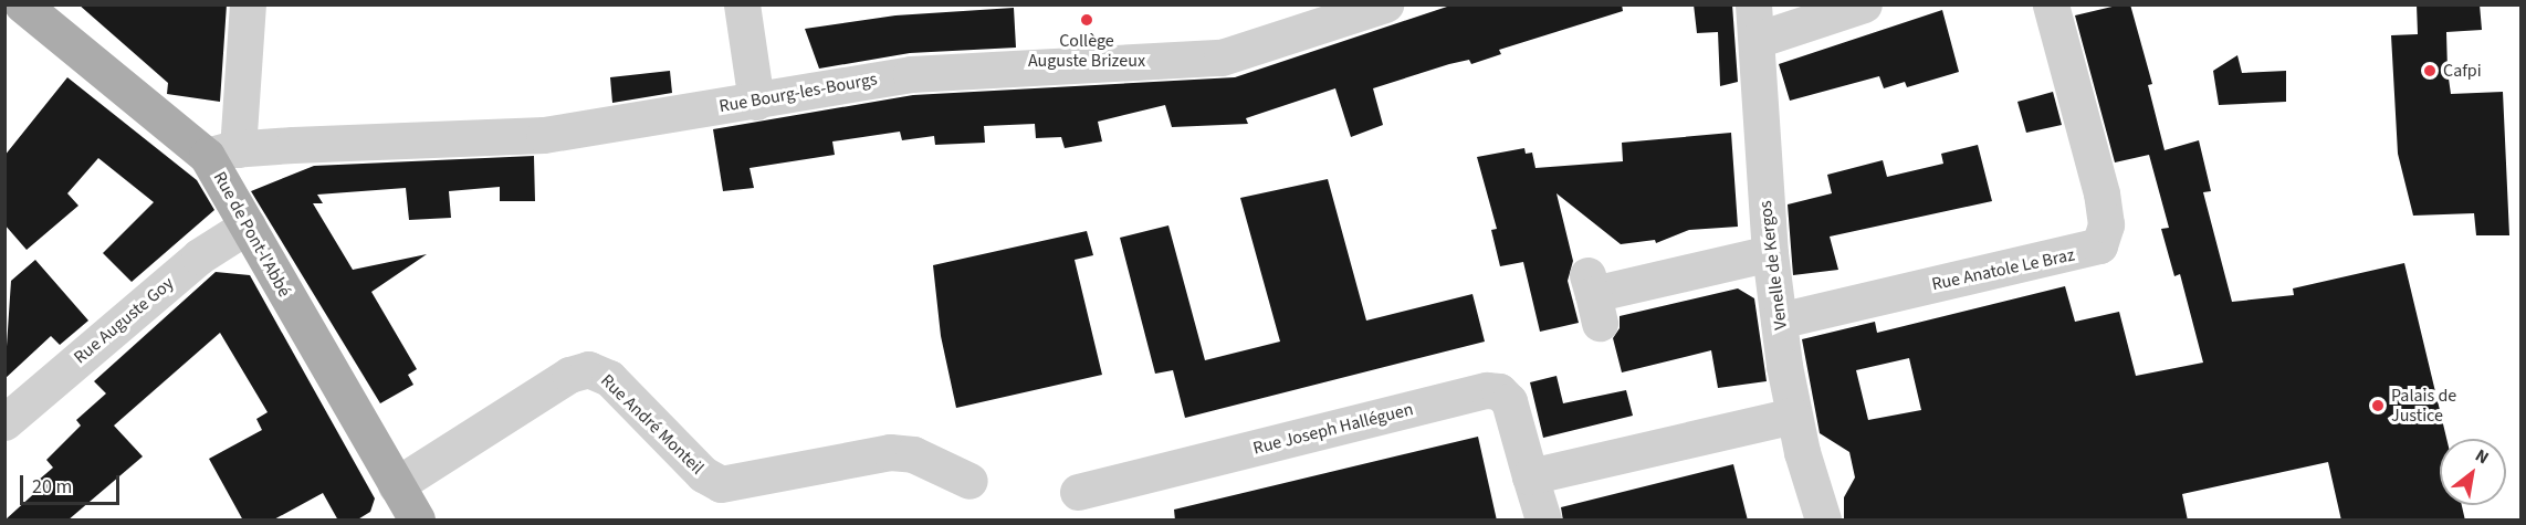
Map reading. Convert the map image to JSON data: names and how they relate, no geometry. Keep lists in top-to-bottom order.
{
  "streets": {
    "main road": ["Rue de Pont-l'Abbé"],
    "street": [
      "Rue Bourg-les-Bourgs",
      "Venelle de Kergos",
      "Rue Anatole Le Braz",
      "Rue Auguste Goy",
      "Rue André Monteil",
      "Rue Joseph Halléguen"
    ]
  },
  "crossings": [
    ["Rue Bourg-les-Bourgs", "Rue de Pont-l'Abbé"],
    ["Rue de Pont-l'Abbé", "Rue Auguste Goy"],
    ["Rue de Pont-l'Abbé", "Rue André Monteil"],
    ["Venelle de Kergos", "Rue Anatole Le Braz"]
  ],
  "places": ["Collège Auguste Brizeux", "Cafpi", "Palais de Justice"],
  "scale_bar": "20 m",
  "north": "top right"
}
